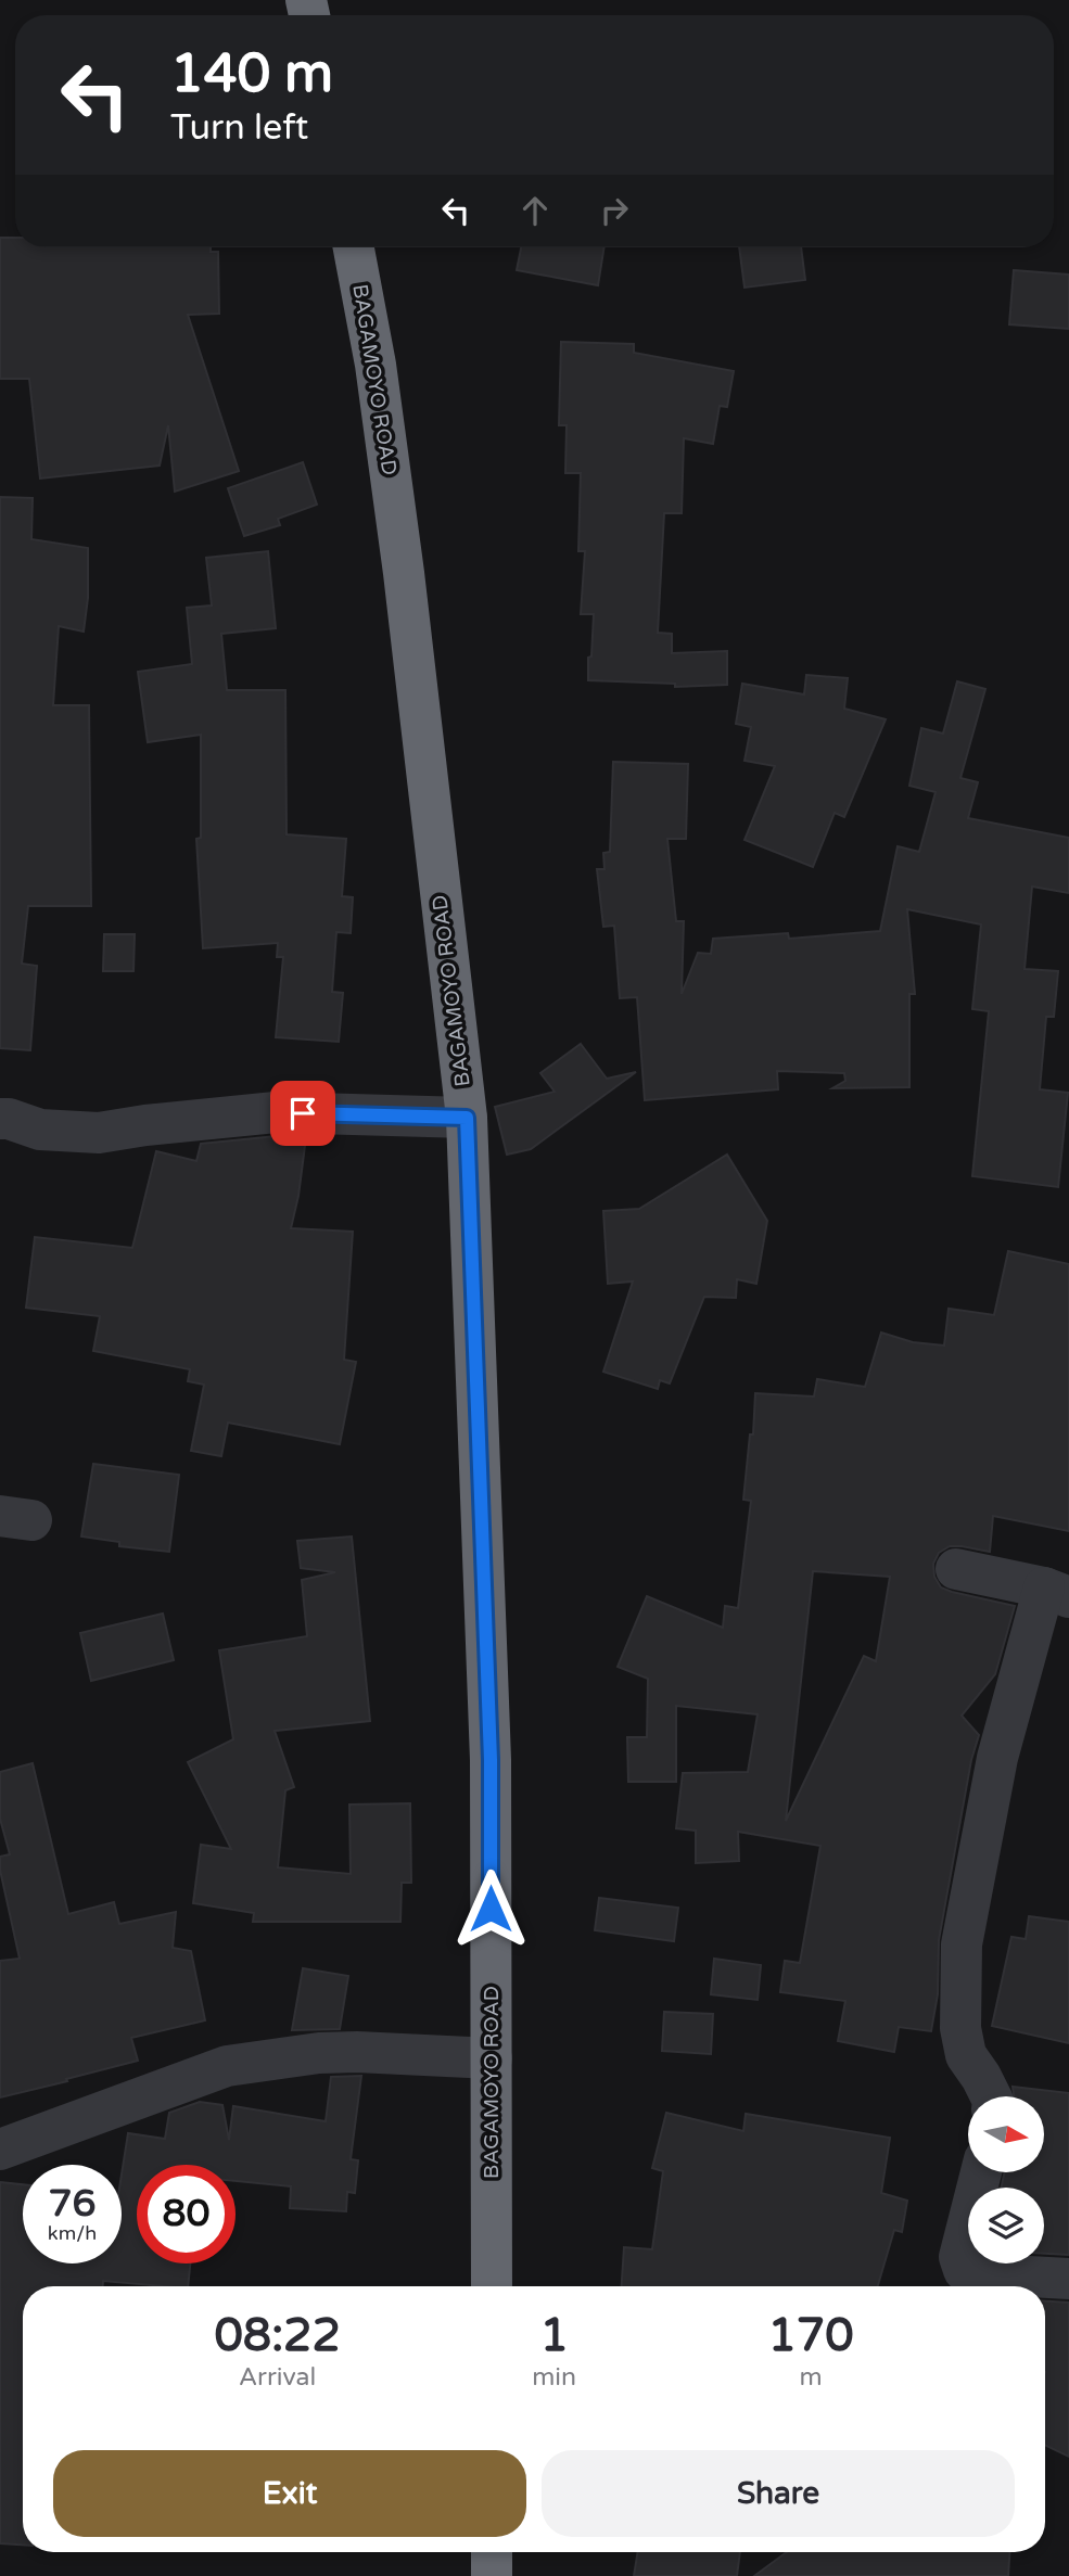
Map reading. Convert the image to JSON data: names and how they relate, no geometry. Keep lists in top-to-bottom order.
{
  "streets": {
    "highway": ["BAGAMOYO ROAD"]
  },
  "north": "right",
  "page": {
    "turn": ["140 m", "Turn left"],
    "speed": "76 km/h",
    "limit": "80",
    "eta": [
      "08:22",
      "Arrival",
      "1",
      "min",
      "170",
      "m"
    ],
    "buttons": ["Exit", "Share"]
  }
}
